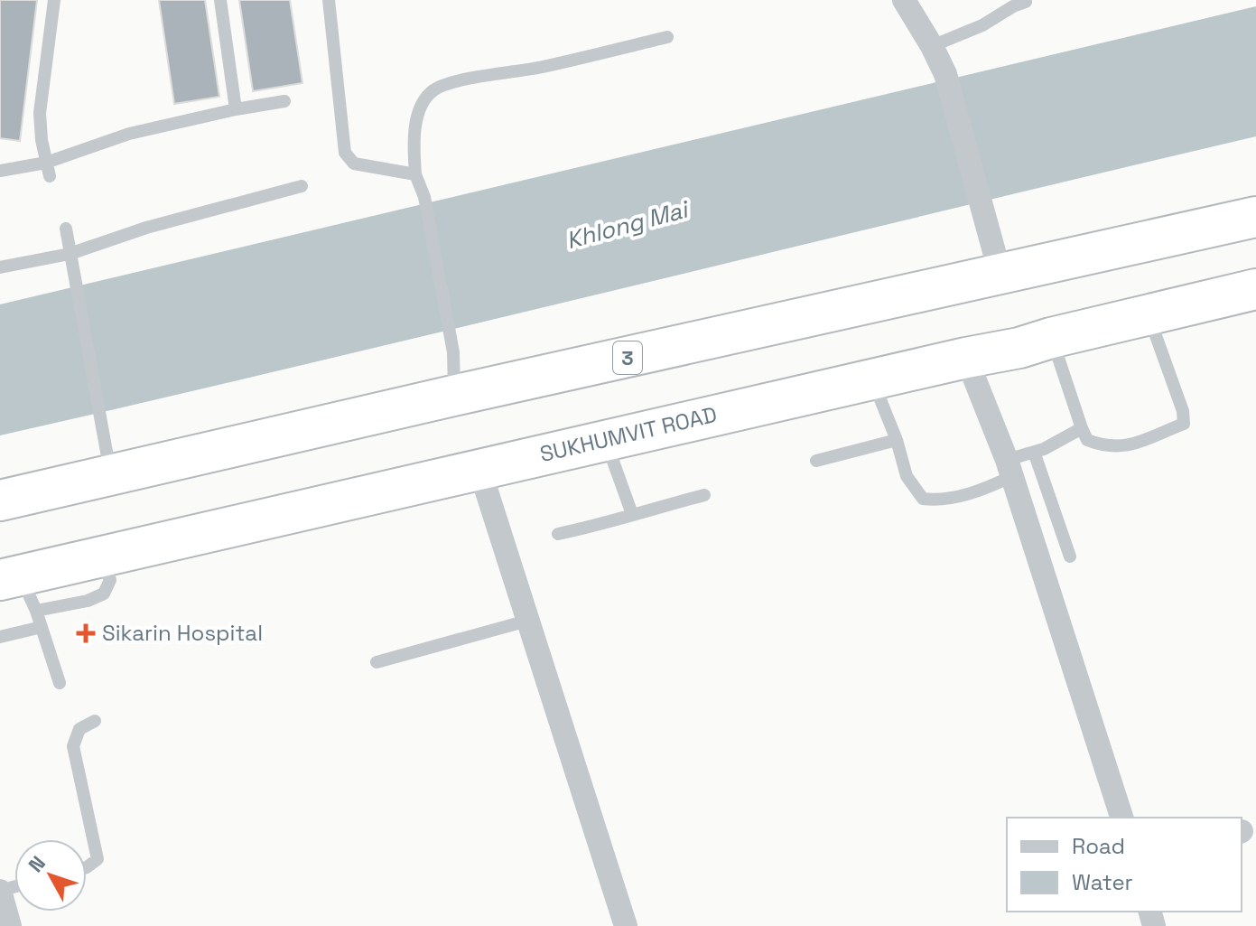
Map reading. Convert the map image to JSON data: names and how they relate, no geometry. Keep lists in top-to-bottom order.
{
  "streets": {
    "highway": ["3", "SUKHUMVIT ROAD"]
  },
  "water": ["Khlong Mai"],
  "places": {
    "health": ["Sikarin Hospital"]
  },
  "legend": ["Road", "Water"],
  "north": "top left"
}
